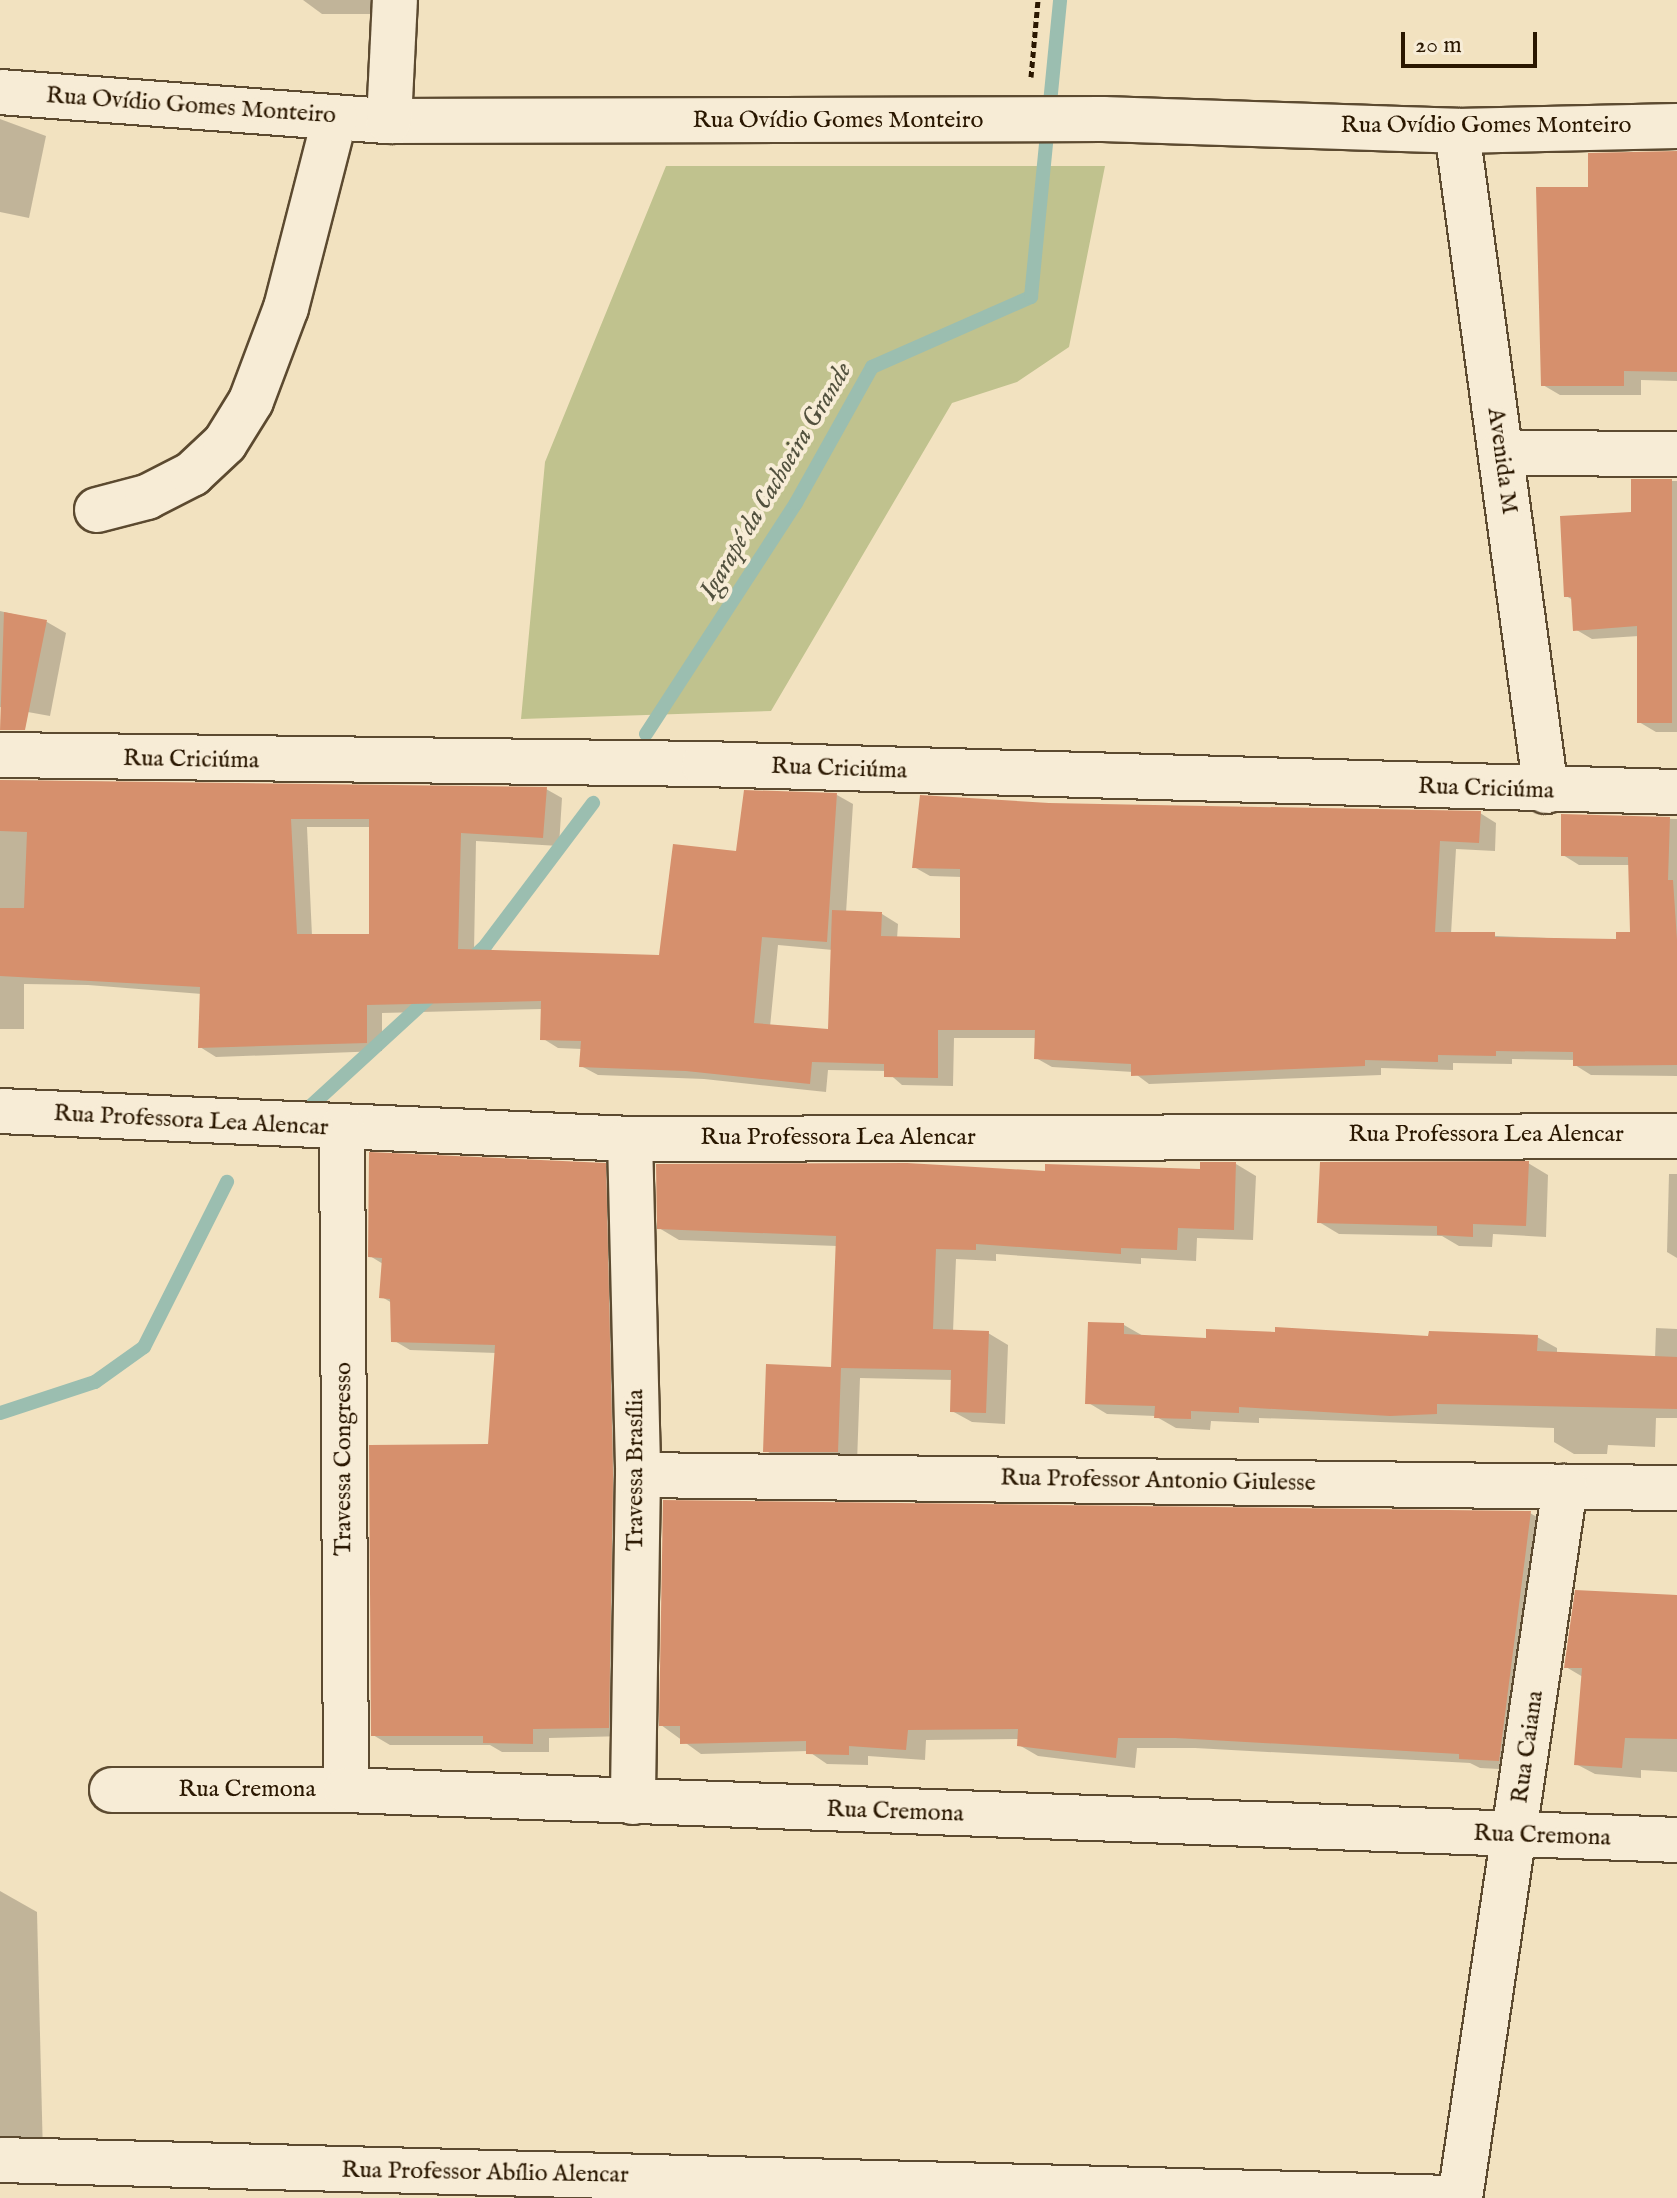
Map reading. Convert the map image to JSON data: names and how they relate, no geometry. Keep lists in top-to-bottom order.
{
  "streets": {
    "street": [
      "Rua Ovídio Gomes Monteiro",
      "Avenida M",
      "Rua Criciúma",
      "Rua Professora Lea Alencar",
      "Travessa Congresso",
      "Travessa Brasília",
      "Rua Professor Antonio Giulesse",
      "Rua Caiana",
      "Rua Cremona",
      "Rua Professor Abílio Alencar"
    ]
  },
  "crossings": [
    ["Rua Ovídio Gomes Monteiro", "Avenida M"],
    ["Avenida M", "Rua Criciúma"],
    ["Rua Professora Lea Alencar", "Travessa Congresso"],
    ["Rua Professora Lea Alencar", "Travessa Brasília"],
    ["Travessa Congresso", "Rua Cremona"],
    ["Travessa Brasília", "Rua Professor Antonio Giulesse"],
    ["Travessa Brasília", "Rua Cremona"],
    ["Rua Professor Antonio Giulesse", "Rua Caiana"],
    ["Rua Caiana", "Rua Cremona"]
  ],
  "water": ["Igarapé da Cachoeira Grande"],
  "scale_bar": "20 m"
}
